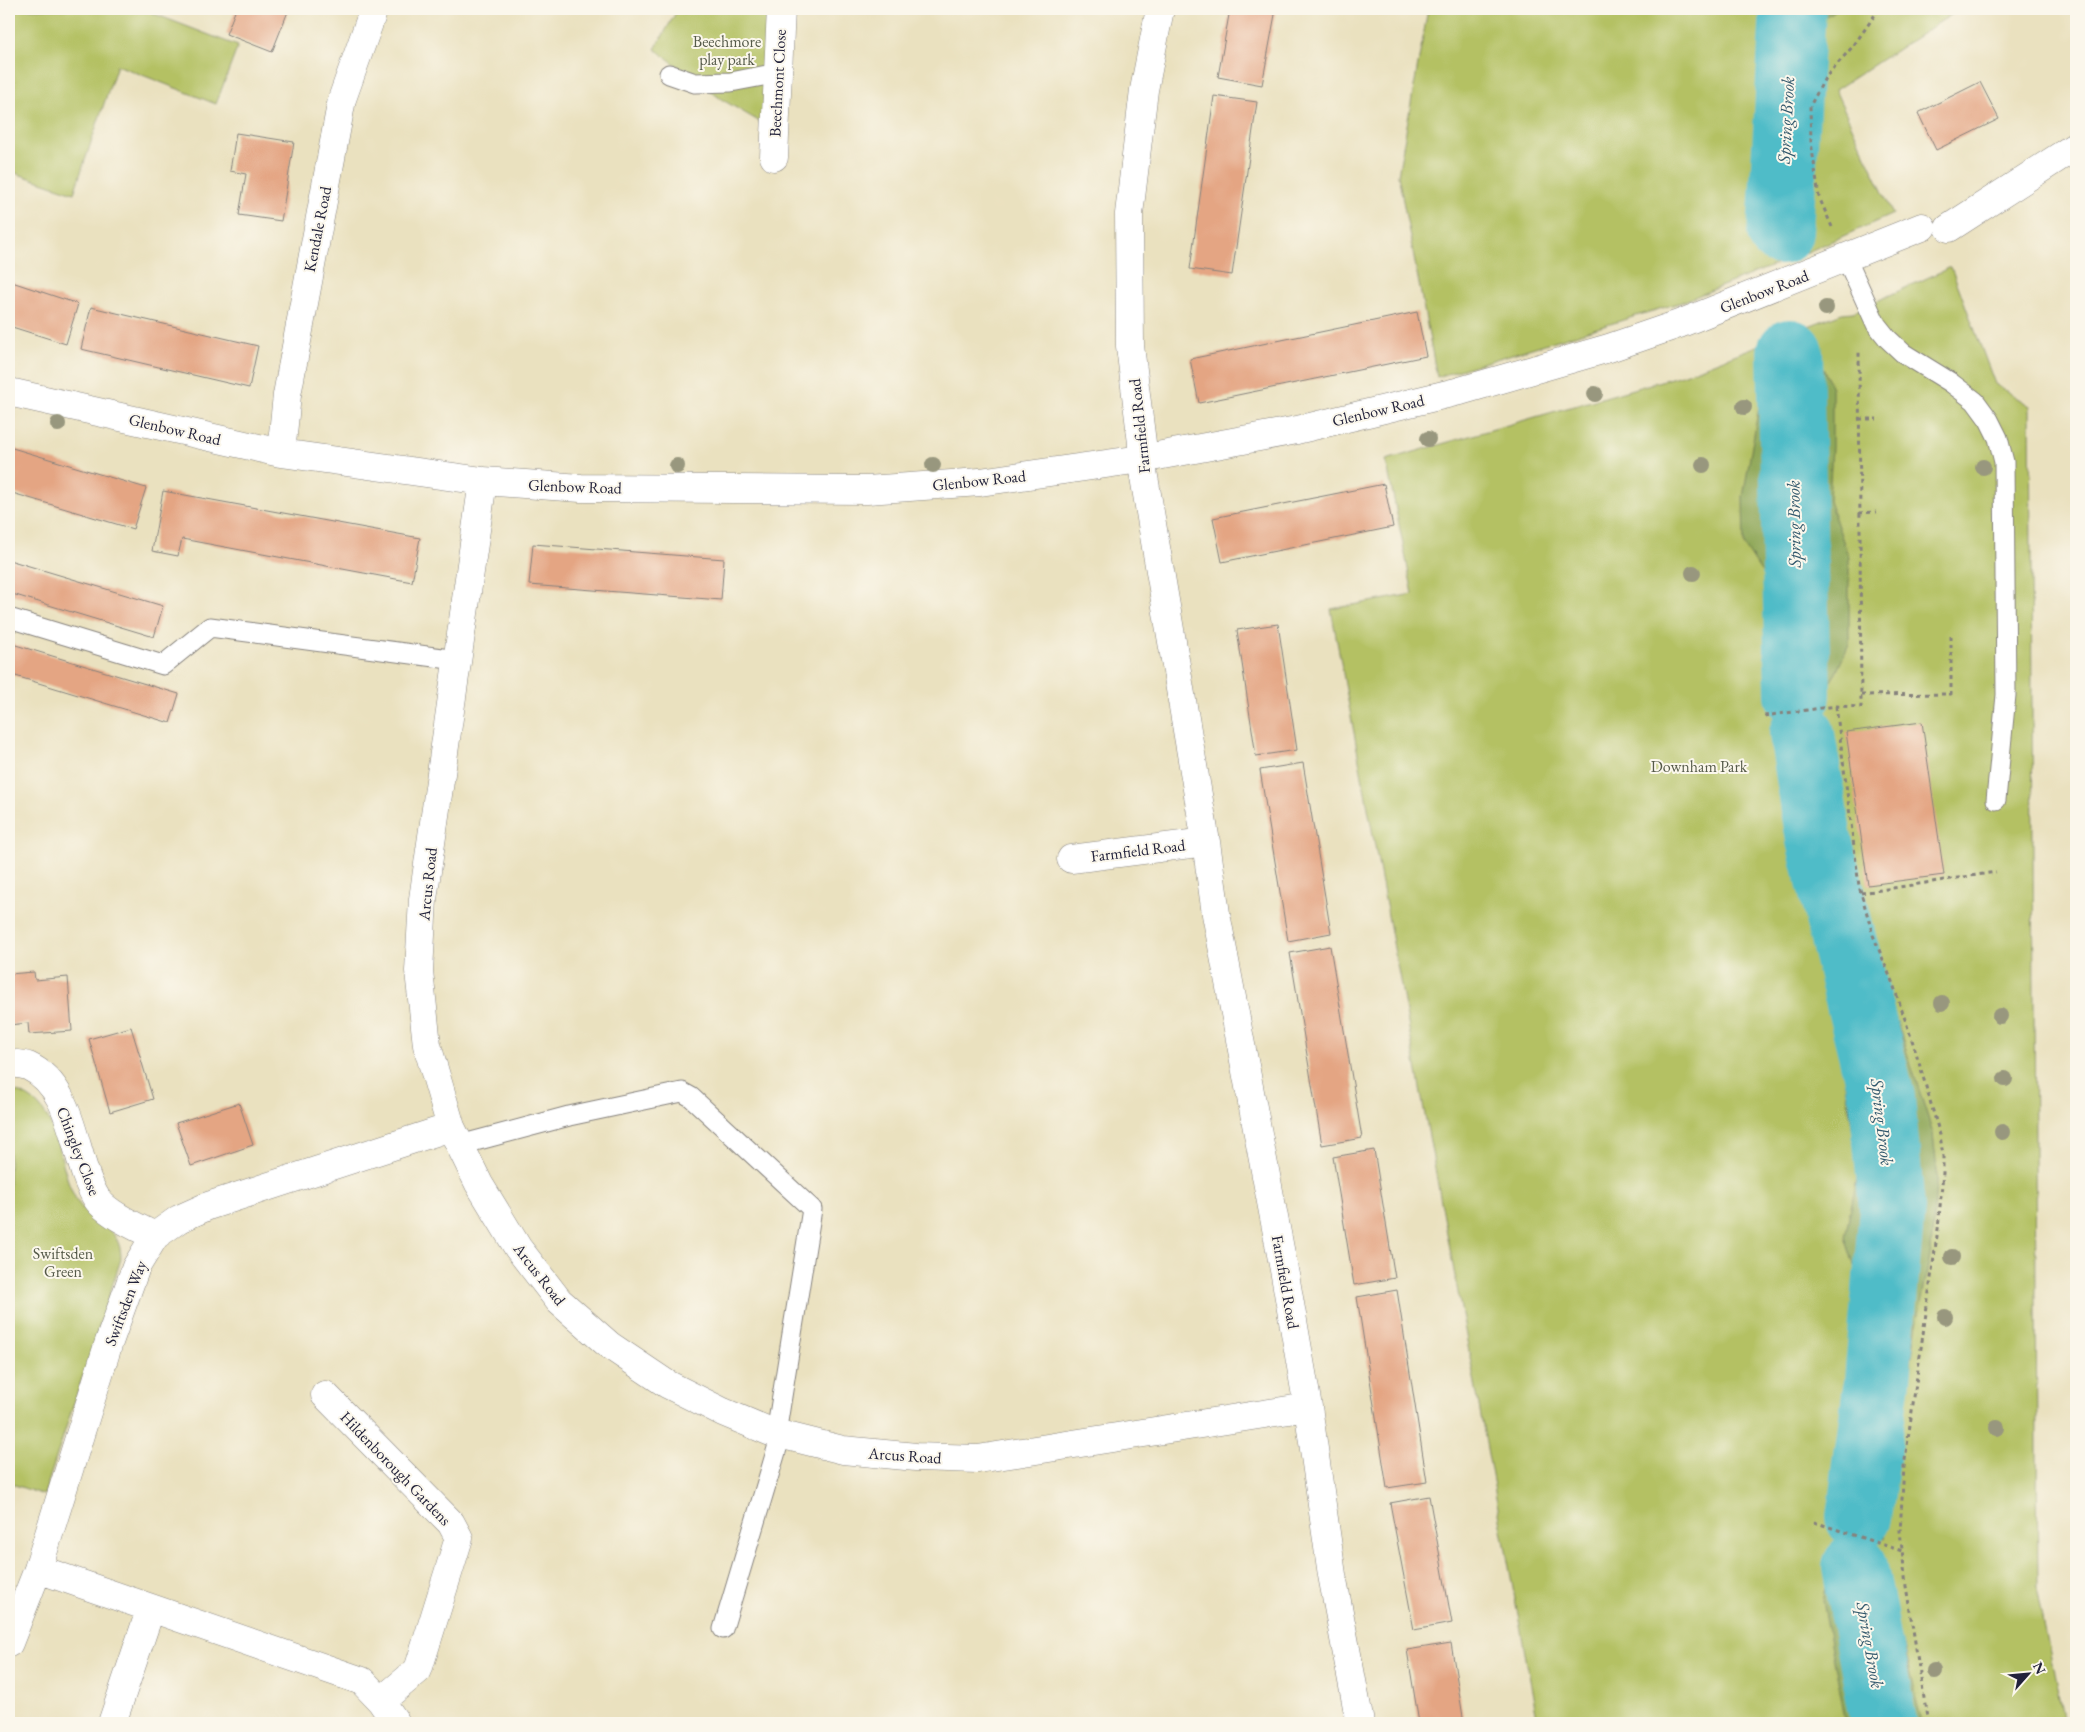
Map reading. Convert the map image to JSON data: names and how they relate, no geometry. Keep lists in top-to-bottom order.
{
  "streets": {
    "street": [
      "Beechmont Close",
      "Kendale Road",
      "Glenbow Road",
      "Farmfield Road",
      "Arcus Road",
      "Chingley Close",
      "Swiftsden Way",
      "Hildenborough Gardens"
    ]
  },
  "crossings": [
    ["Kendale Road", "Glenbow Road"],
    ["Glenbow Road", "Farmfield Road"],
    ["Glenbow Road", "Arcus Road"],
    ["Farmfield Road", "Arcus Road"],
    ["Arcus Road", "Swiftsden Way"],
    ["Chingley Close", "Swiftsden Way"]
  ],
  "water": ["Spring Brook"],
  "parks": ["Beechmore play park", "Downham Park", "Swiftsden Green"],
  "north": "top right"
}
